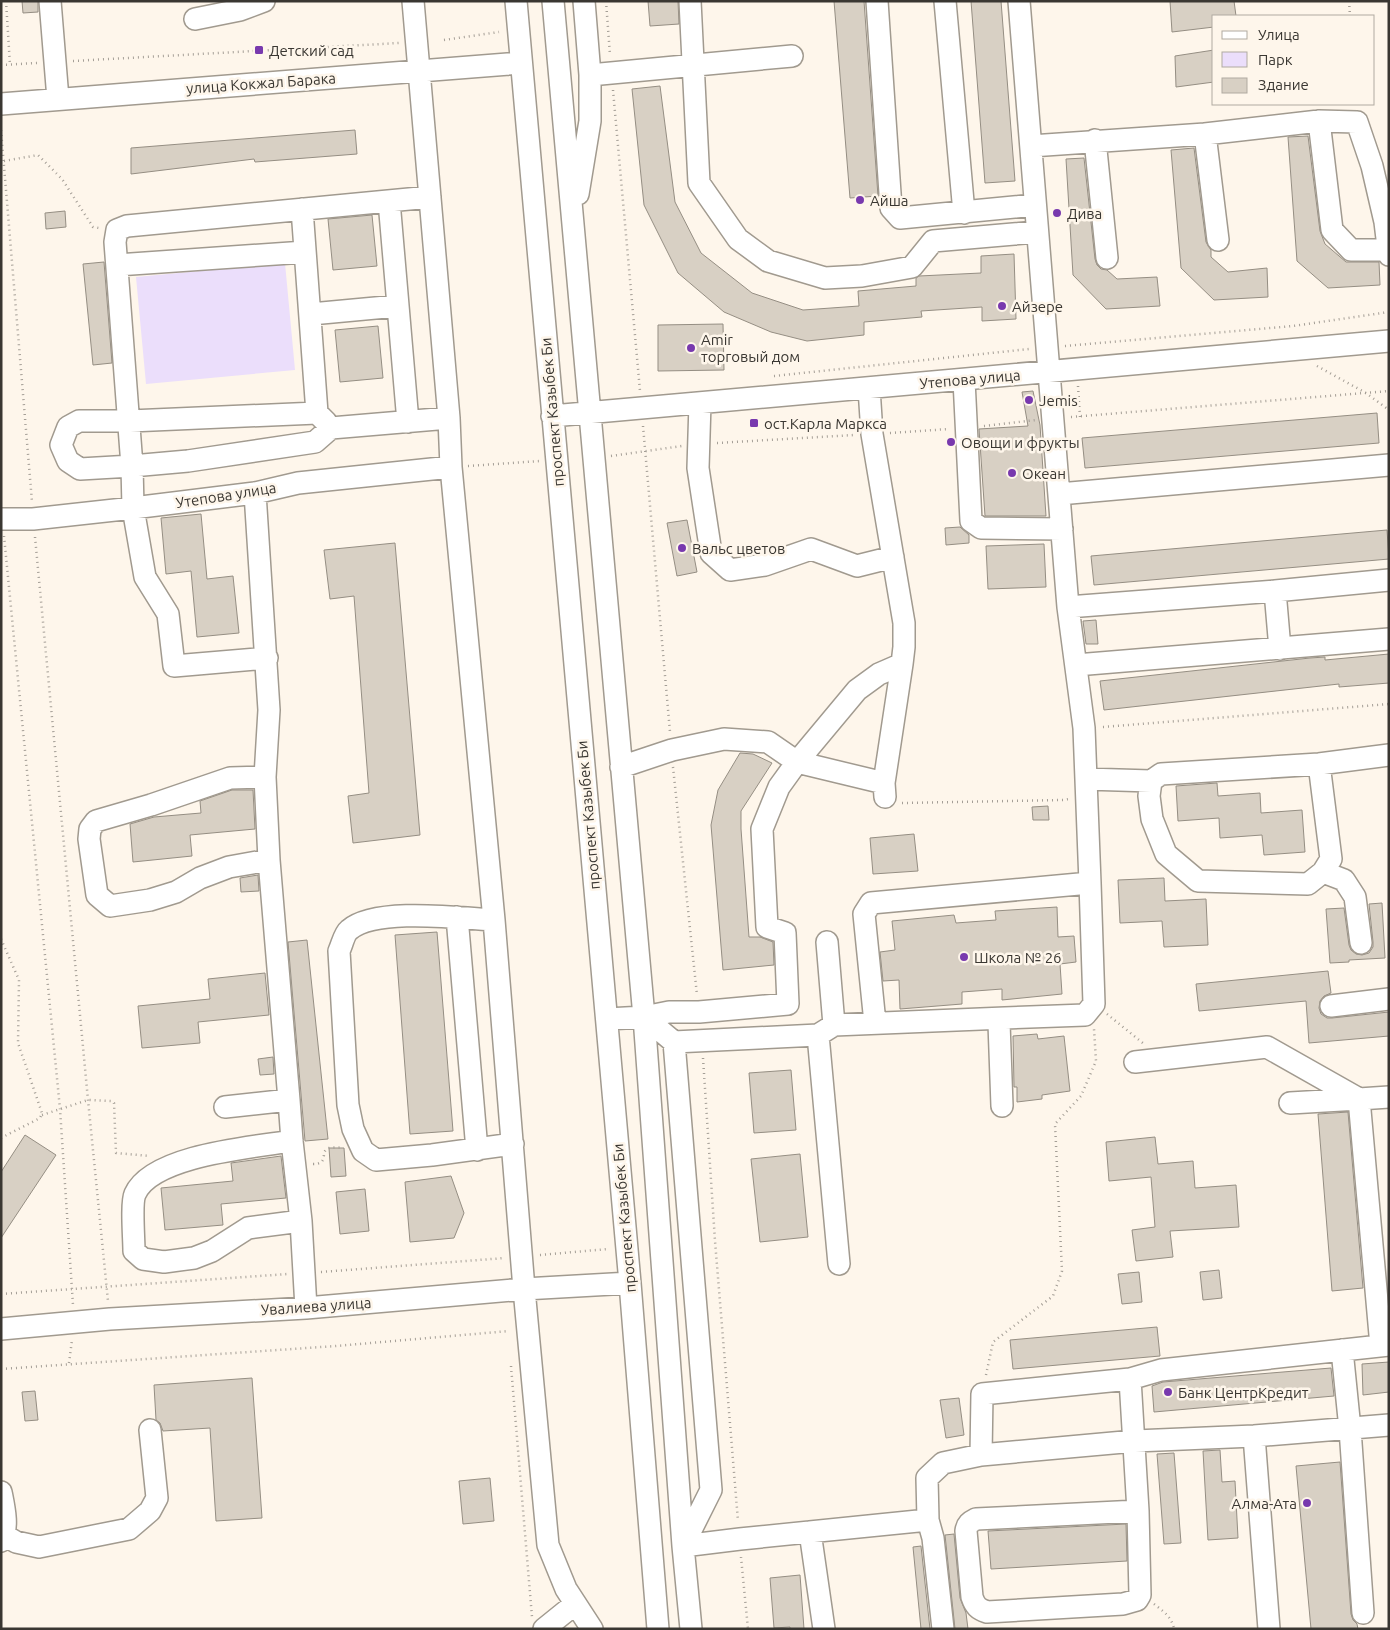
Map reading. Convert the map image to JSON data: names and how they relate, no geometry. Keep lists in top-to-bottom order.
{
  "streets": {
    "street": [
      "улица Кокжал Барака",
      "Утепова улица",
      "проспект Казыбек Би",
      "Увалиева улица"
    ]
  },
  "crossings": [
    ["улица Кокжал Барака", "проспект Казыбек Би"],
    ["Утепова улица", "проспект Казыбек Би"],
    ["проспект Казыбек Би", "Увалиева улица"]
  ],
  "places": {
    "transit": ["Детский сад", "ост.Карла Маркса"],
    "other": [
      "Айша",
      "Дива",
      "Айзере",
      "Amir торговый дом",
      "Jemis",
      "Овощи и фрукты",
      "Океан",
      "Вальс цветов",
      "Школа № 26",
      "Банк ЦентрКредит",
      "Алма-Ата"
    ]
  },
  "legend": ["Улица", "Парк", "Здание"]
}
